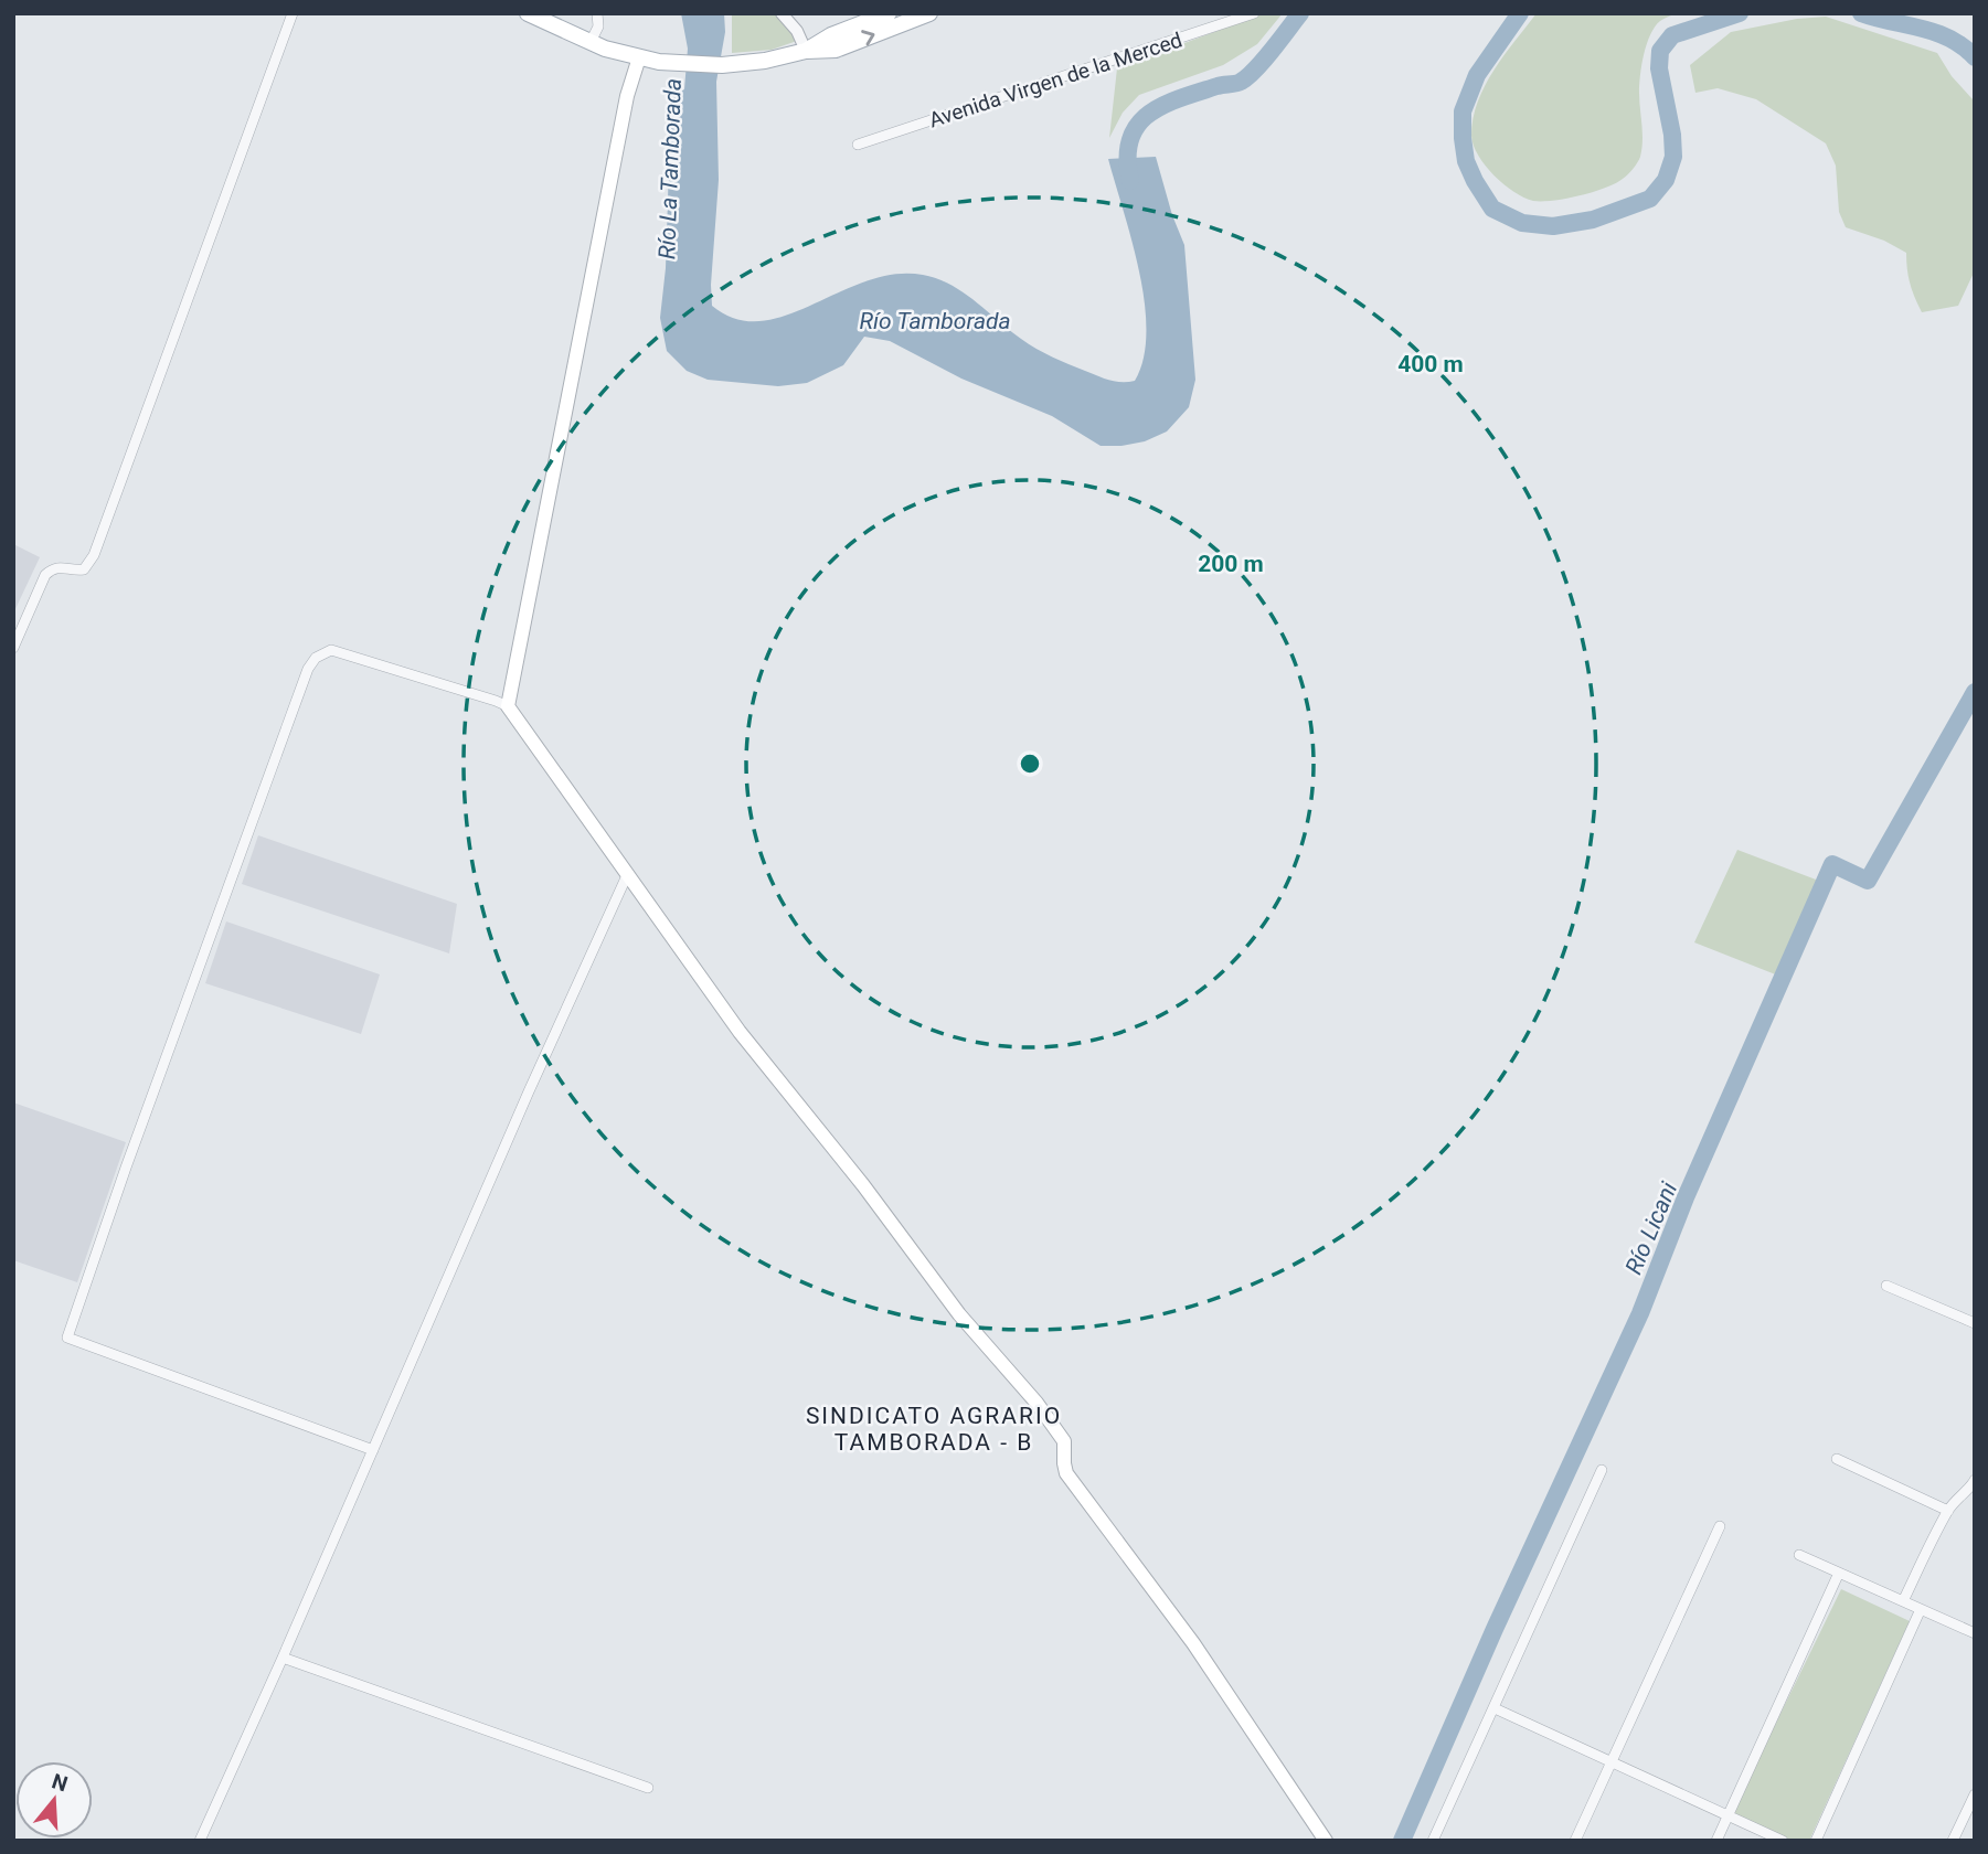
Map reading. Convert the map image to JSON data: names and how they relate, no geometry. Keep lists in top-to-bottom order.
{
  "streets": {
    "street": ["Avenida Virgen de la Merced"]
  },
  "districts": ["SINDICATO AGRARIO TAMBORADA - B"],
  "water": ["Río La Tamborada", "Río Tamborada", "Río Licani"],
  "north": "top",
  "rings": ["400 m", "200 m"]
}
